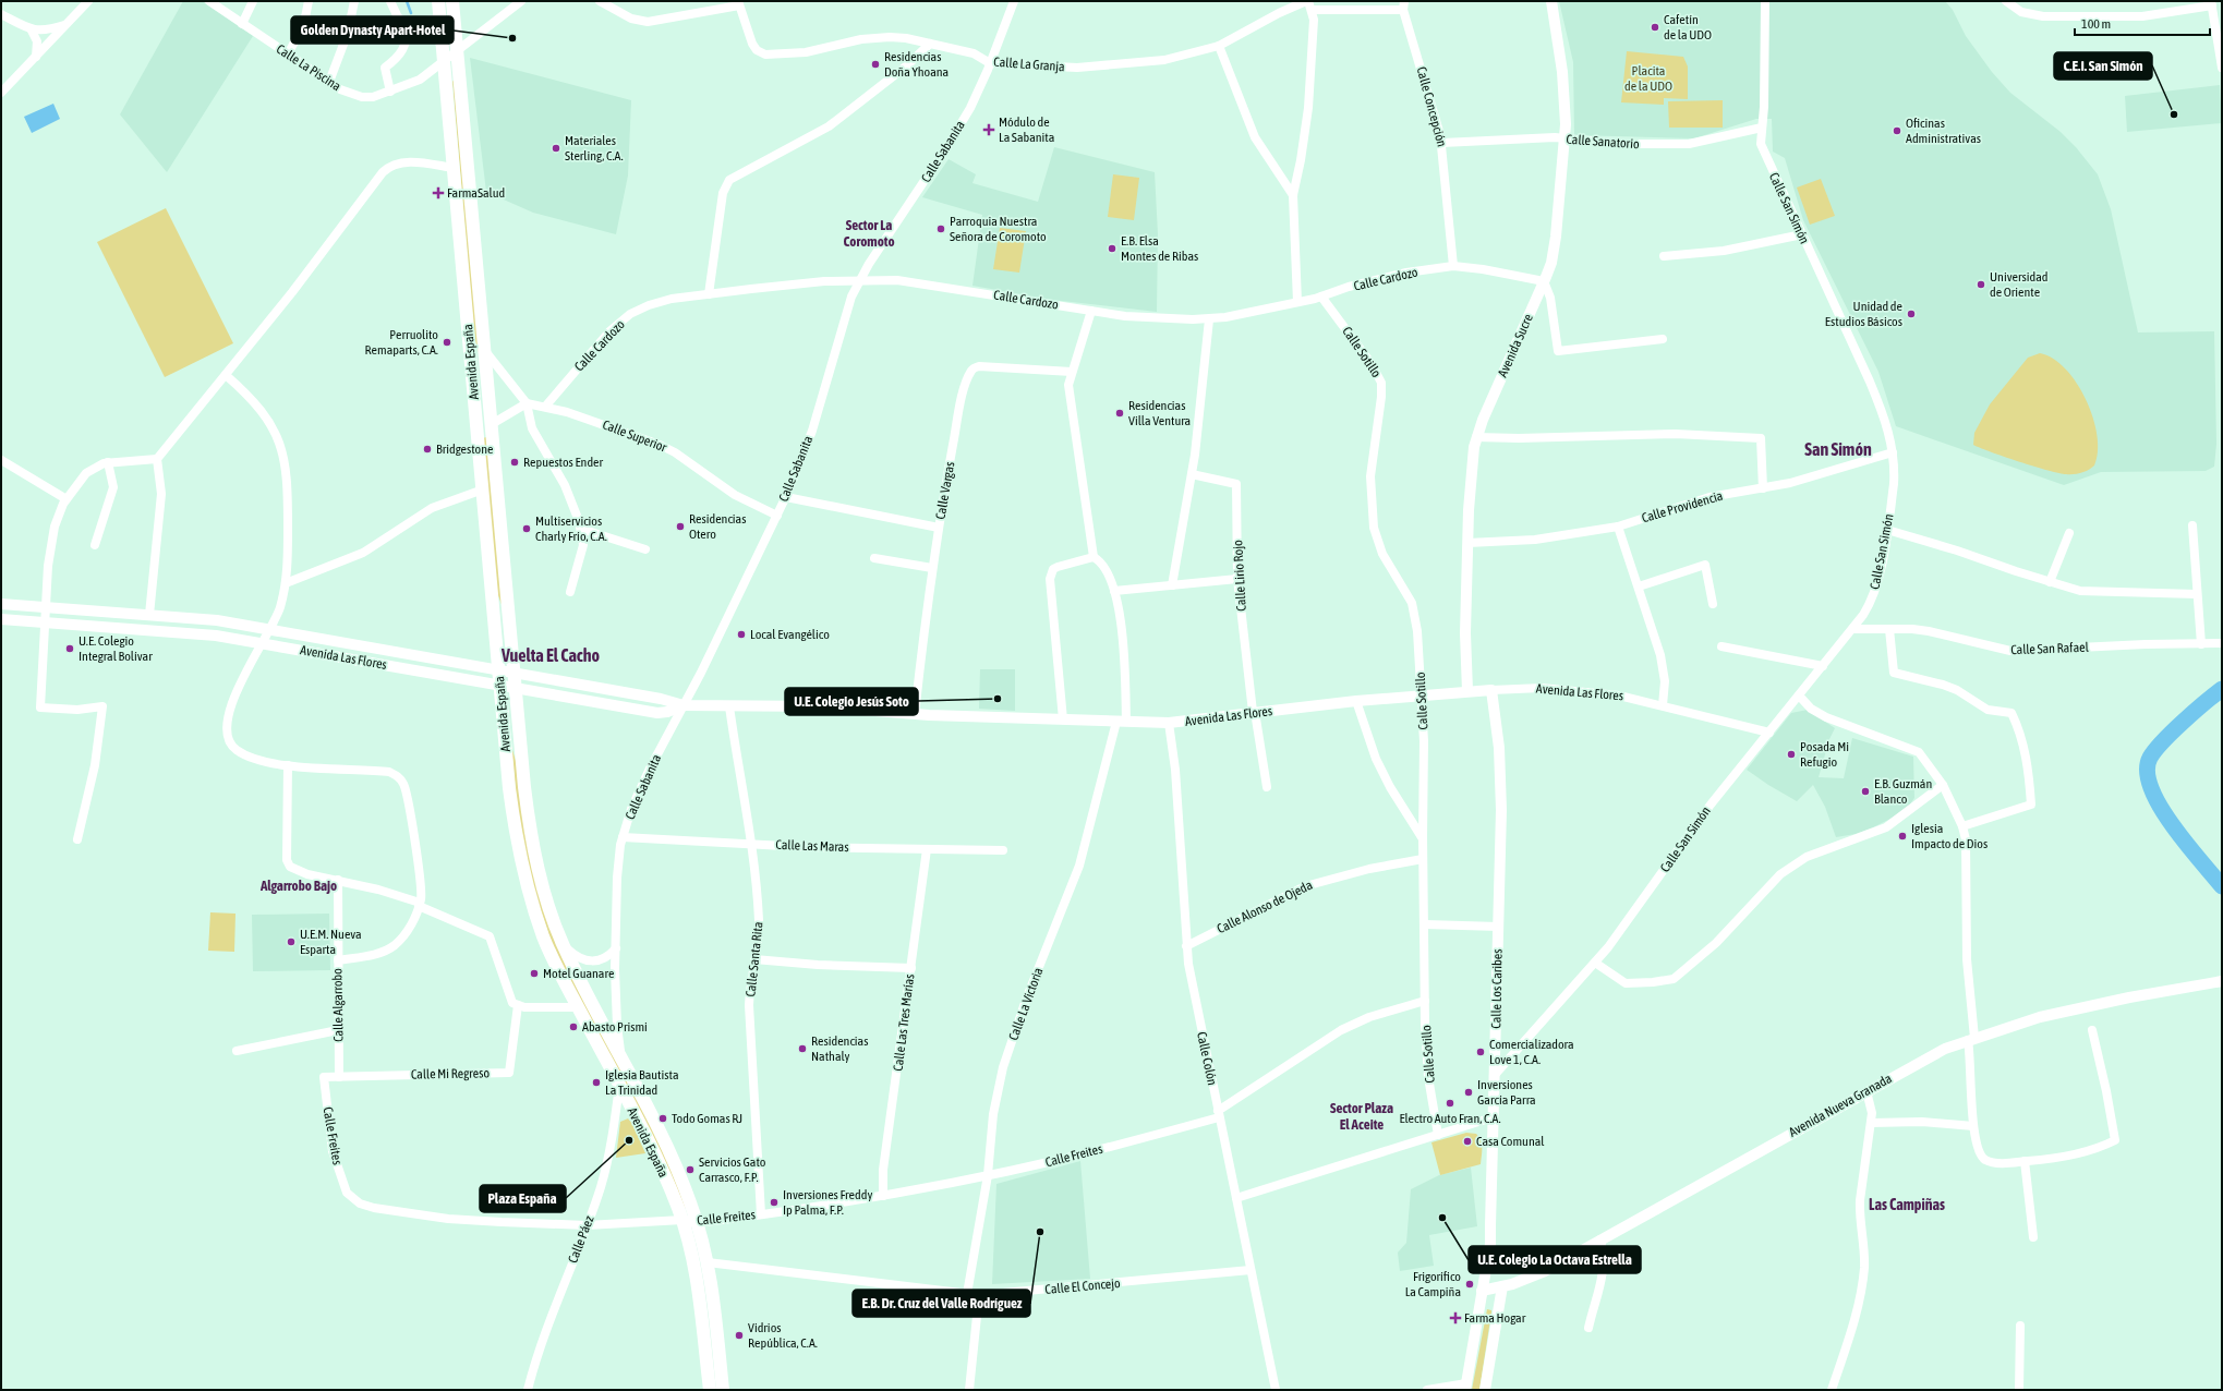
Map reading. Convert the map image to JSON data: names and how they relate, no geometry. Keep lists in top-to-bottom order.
{
  "streets": {
    "main road": ["Avenida España"],
    "street": [
      "Calle La Granja",
      "Calle La Piscina",
      "Calle Concepción",
      "Calle Sanatorio",
      "Calle Sabanita",
      "Calle San Simón",
      "Calle Cardozo",
      "Avenida Sucre",
      "Calle Sotillo",
      "Calle Superior",
      "Calle Vargas",
      "Calle Providencia",
      "Calle Lirio Rojo",
      "Calle San Rafael",
      "Avenida Las Flores",
      "Calle Las Maras",
      "Calle Alonso de Ojeda",
      "Calle Santa Rita",
      "Calle Los Caribes",
      "Calle La Victoria",
      "Calle Algarrobo",
      "Calle Las Tres Marías",
      "Calle Colón",
      "Calle Mi Regreso",
      "Avenida Nueva Granada",
      "Calle Freites",
      "Calle Páez",
      "Calle El Concejo"
    ]
  },
  "crossings": [
    ["Calle La Granja", "Calle Sabanita"],
    ["Calle La Piscina", "Avenida España"],
    ["Calle Concepción", "Calle Sanatorio"],
    ["Calle Concepción", "Calle Cardozo"],
    ["Calle Sanatorio", "Calle San Simón"],
    ["Calle Sanatorio", "Avenida Sucre"],
    ["Calle Sabanita", "Calle Cardozo"],
    ["Calle Sabanita", "Avenida España"],
    ["Calle Sabanita", "Calle Superior"],
    ["Calle Sabanita", "Avenida Las Flores"],
    ["Calle Sabanita", "Calle Las Maras"],
    ["Calle San Simón", "Calle Providencia"],
    ["Calle San Simón", "Calle San Rafael"],
    ["Calle San Simón", "Avenida Las Flores"],
    ["Calle San Simón", "Calle Los Caribes"],
    ["Calle Cardozo", "Avenida Sucre"],
    ["Calle Cardozo", "Calle Sotillo"],
    ["Calle Cardozo", "Calle Superior"],
    ["Avenida Sucre", "Calle Providencia"],
    ["Avenida Sucre", "Avenida Las Flores"],
    ["Calle Sotillo", "Avenida Las Flores"],
    ["Calle Sotillo", "Calle Alonso de Ojeda"],
    ["Calle Sotillo", "Calle Freites"],
    ["Avenida España", "Avenida Las Flores"],
    ["Avenida España", "Calle Freites"],
    ["Avenida España", "Calle Páez"],
    ["Avenida España", "Calle El Concejo"],
    ["Calle Vargas", "Avenida Las Flores"],
    ["Calle Lirio Rojo", "Avenida Las Flores"],
    ["Avenida Las Flores", "Calle Santa Rita"],
    ["Avenida Las Flores", "Calle Los Caribes"],
    ["Avenida Las Flores", "Calle La Victoria"],
    ["Avenida Las Flores", "Calle Colón"],
    ["Calle Las Maras", "Calle Santa Rita"],
    ["Calle Las Maras", "Calle Las Tres Marías"],
    ["Calle Alonso de Ojeda", "Calle Colón"],
    ["Calle Santa Rita", "Calle Freites"],
    ["Calle Los Caribes", "Avenida Nueva Granada"],
    ["Calle La Victoria", "Calle Freites"],
    ["Calle La Victoria", "Calle El Concejo"],
    ["Calle Algarrobo", "Calle Mi Regreso"],
    ["Calle Las Tres Marías", "Calle Freites"],
    ["Calle Colón", "Calle Freites"],
    ["Calle Colón", "Calle El Concejo"],
    ["Calle Mi Regreso", "Calle Freites"],
    ["Calle Freites", "Calle Páez"]
  ],
  "districts": [
    "Sector La Coromoto",
    "San Simón",
    "Vuelta El Cacho",
    "Algarrobo Bajo",
    "Sector Plaza El Aceite",
    "Las Campiñas"
  ],
  "parks": ["Placita de la UDO"],
  "places": {
    "other": [
      "Cafetín de la UDO",
      "Golden Dynasty Apart-Hotel",
      "Residencias Doña Yhoana",
      "C.E.I. San Simón",
      "Oficinas Administrativas",
      "Materiales Sterling, C.A.",
      "Parroquia Nuestra Señora de Coromoto",
      "E.B. Elsa Montes de Ribas",
      "Universidad de Oriente",
      "Unidad de Estudios Básicos",
      "Perruolito Remaparts, C.A.",
      "Residencias Villa Ventura",
      "Bridgestone",
      "Repuestos Ender",
      "Residencias Otero",
      "Multiservicios Charly Frío, C.A.",
      "Local Evangélico",
      "U.E. Colegio Integral Bolívar",
      "U.E. Colegio Jesús Soto",
      "Posada Mi Refugio",
      "E.B. Guzmán Blanco",
      "Iglesia Impacto de Dios",
      "U.E.M. Nueva Esparta",
      "Motel Guanare",
      "Abasto Prismi",
      "Residencias Nathaly",
      "Comercializadora Love 1, C.A.",
      "Iglesia Bautista La Trinidad",
      "Inversiones García Parra",
      "Electro Auto Fran, C.A.",
      "Todo Gomas RJ",
      "Plaza España",
      "Casa Comunal",
      "Servicios Gato Carrasco, F.P.",
      "Inversiones Freddy Ip Palma, F.P.",
      "U.E. Colegio La Octava Estrella",
      "E.B. Dr. Cruz del Valle Rodríguez",
      "Frigorífico La Campiña",
      "Vidrios República, C.A."
    ],
    "health": ["Módulo de La Sabanita", "FarmaSalud", "Farma Hogar"]
  },
  "scale_bar": "100 m"
}
